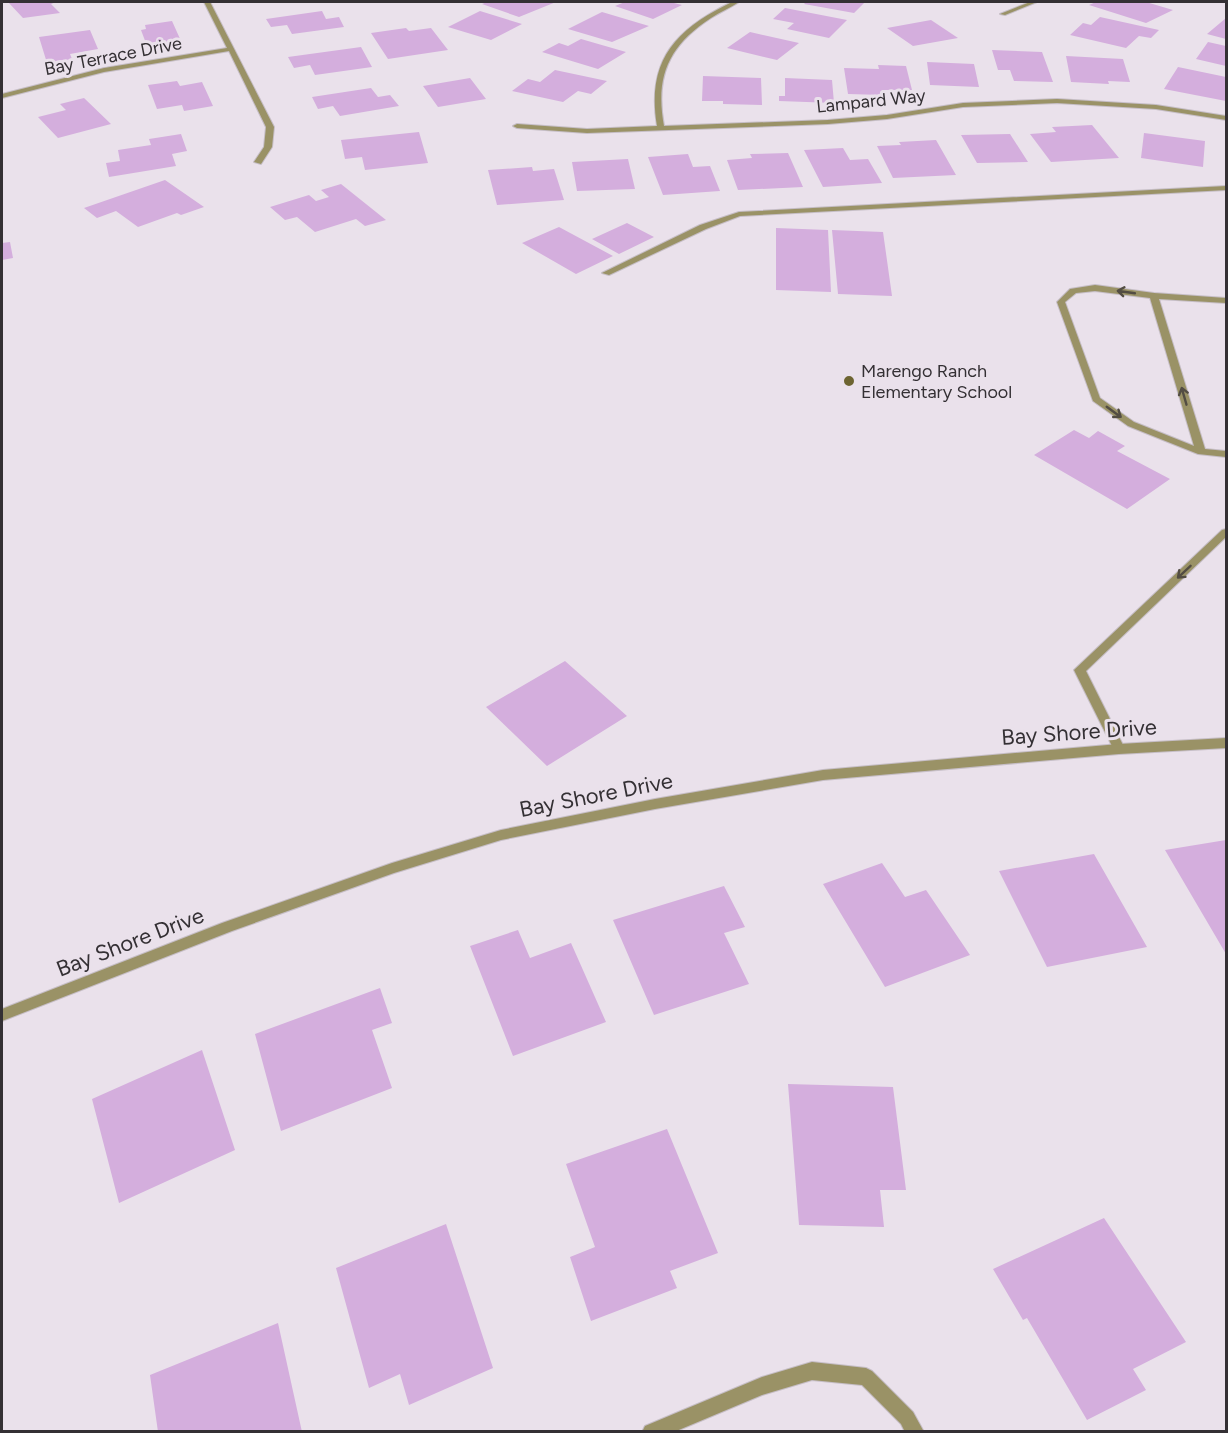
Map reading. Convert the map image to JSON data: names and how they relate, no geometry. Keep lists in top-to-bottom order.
{
  "streets": {
    "street": ["Bay Terrace Drive", "Lampard Way", "Bay Shore Drive"]
  },
  "places": ["Marengo Ranch Elementary School"]
}
